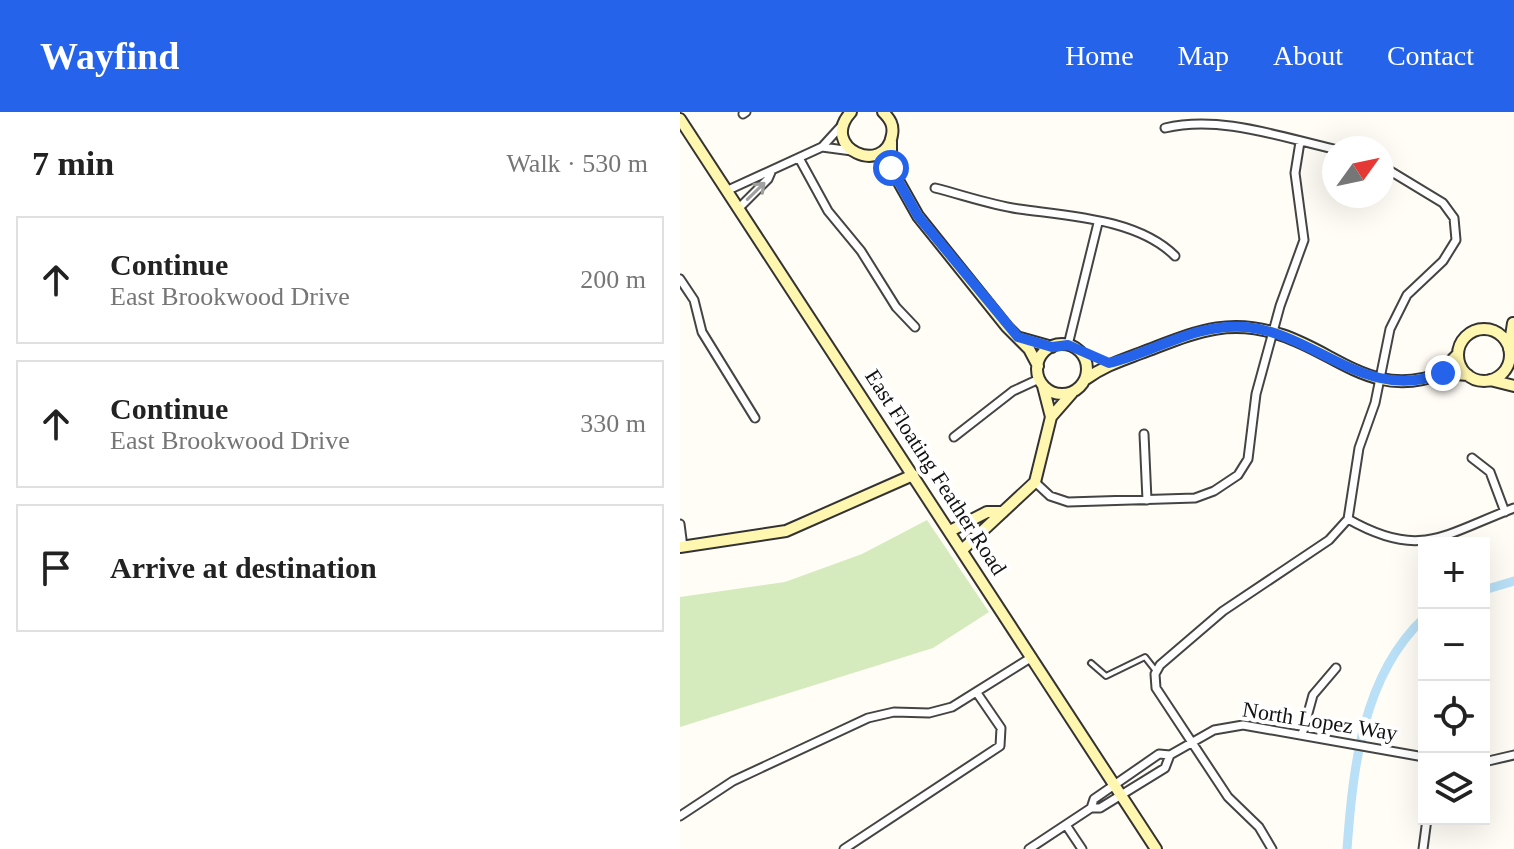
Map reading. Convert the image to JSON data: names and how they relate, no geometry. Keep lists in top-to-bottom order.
{
  "streets": {
    "street": ["East Floating Feather Road", "North Lopez Way"]
  },
  "crossings": [
    ["East Floating Feather Road", "North Lopez Way"]
  ],
  "north": "top right",
  "page": {
    "header": "Wayfind",
    "nav": [
      "Home",
      "Map",
      "About",
      "Contact"
    ],
    "heading": ["7 min", "Walk · 530 m"],
    "list": [
      ["Continue", "East Brookwood Drive", "200 m"],
      ["Continue", "East Brookwood Drive", "330 m"],
      "Arrive at destination"
    ],
    "map_buttons": ["+", "−"]
  }
}
